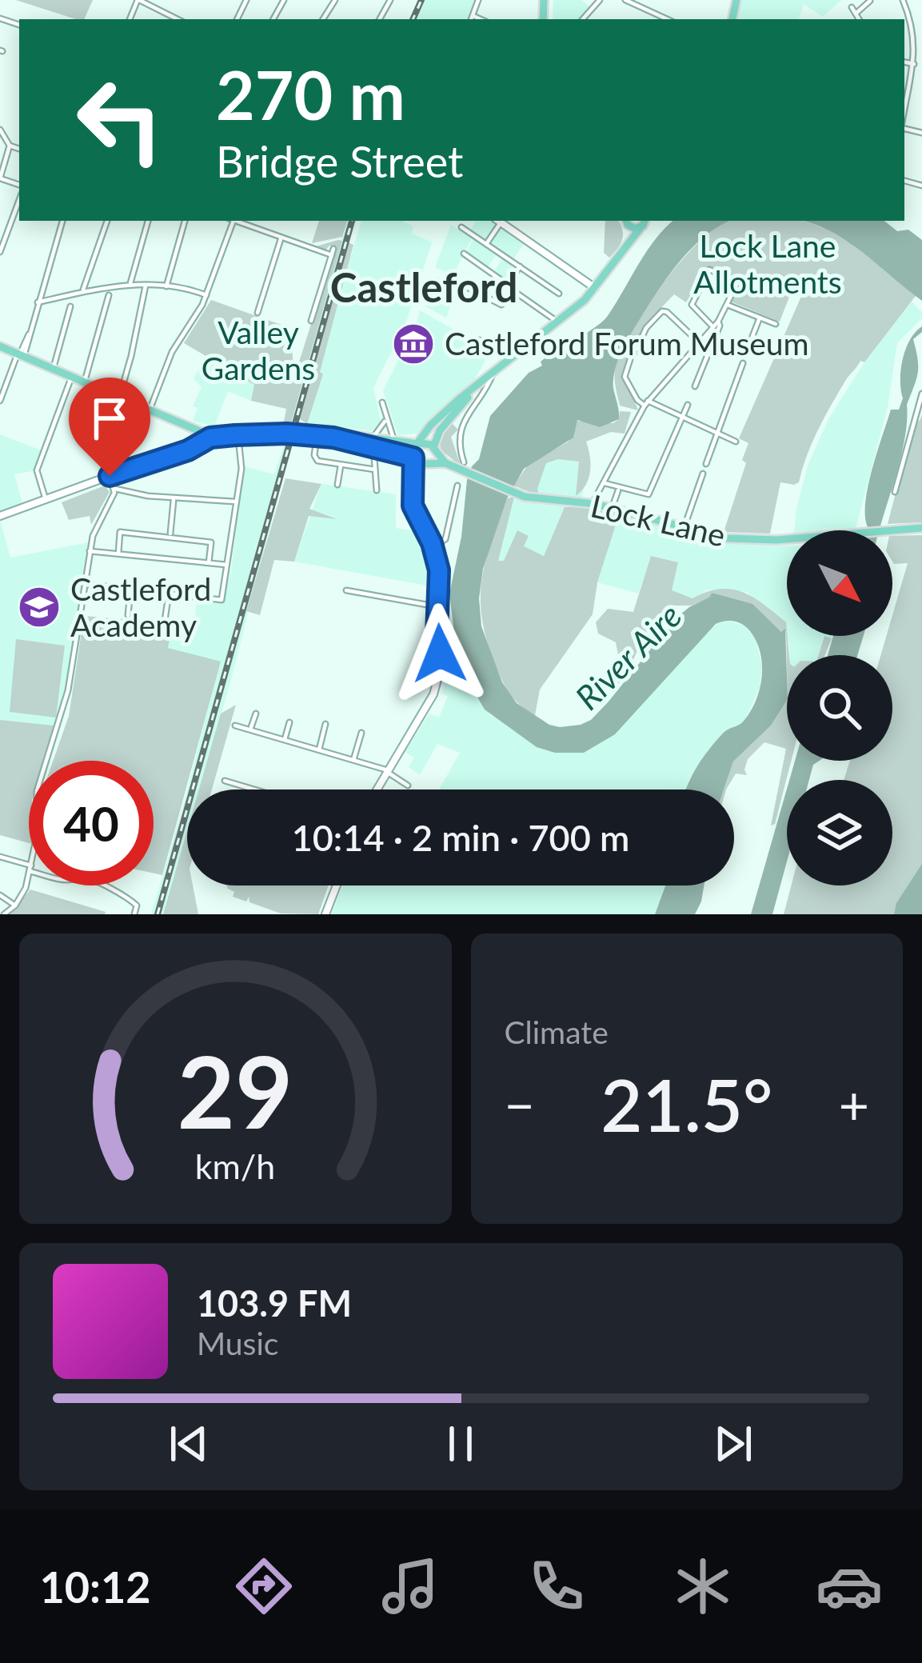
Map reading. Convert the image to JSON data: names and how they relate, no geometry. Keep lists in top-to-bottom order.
{
  "streets": {
    "main road": ["Lock Lane"]
  },
  "districts": ["Castleford"],
  "water": ["River Aire"],
  "parks": ["Lock Lane Allotments", "Valley Gardens"],
  "places": {
    "museum": ["Castleford Forum Museum"],
    "school or university": ["Castleford Academy"]
  },
  "north": "bottom right",
  "page": {
    "turn": ["270 m", "Bridge Street"],
    "limit": "40",
    "trip": "10:14 · 2 min · 700 m",
    "tile": "Climate",
    "heat": ["−", "21.5°", "+"],
    "song": ["103.9 FM", "Music"],
    "tabs": "10:12",
    "gauge": ["29", "km/h"]
  }
}
